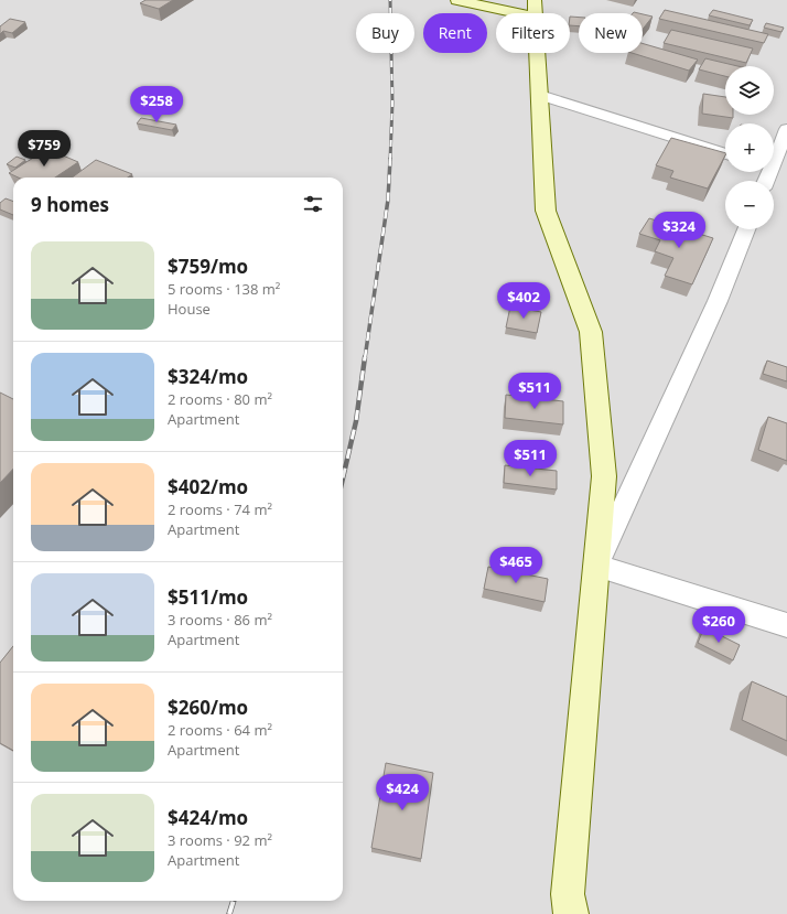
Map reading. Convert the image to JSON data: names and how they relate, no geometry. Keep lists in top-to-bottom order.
{
  "page": {
    "chip": [
      "Buy",
      "Rent",
      "Filters",
      "New"
    ],
    "map_buttons": ["+", "−"],
    "price": [
      "$258",
      "$759",
      "$324",
      "$402",
      "$511",
      "$511",
      "$465",
      "$260",
      "$424"
    ],
    "heading": "9 homes",
    "list": [
      {
        "name": "$759/mo",
        "note": "5 rooms · 138 m² · House"
      },
      {
        "name": "$324/mo",
        "note": "2 rooms · 80 m² · Apartment"
      },
      {
        "name": "$402/mo",
        "note": "2 rooms · 74 m² · Apartment"
      },
      {
        "name": "$511/mo",
        "note": "3 rooms · 86 m² · Apartment"
      },
      {
        "name": "$260/mo",
        "note": "2 rooms · 64 m² · Apartment"
      },
      {
        "name": "$424/mo",
        "note": "3 rooms · 92 m² · Apartment"
      }
    ]
  }
}
